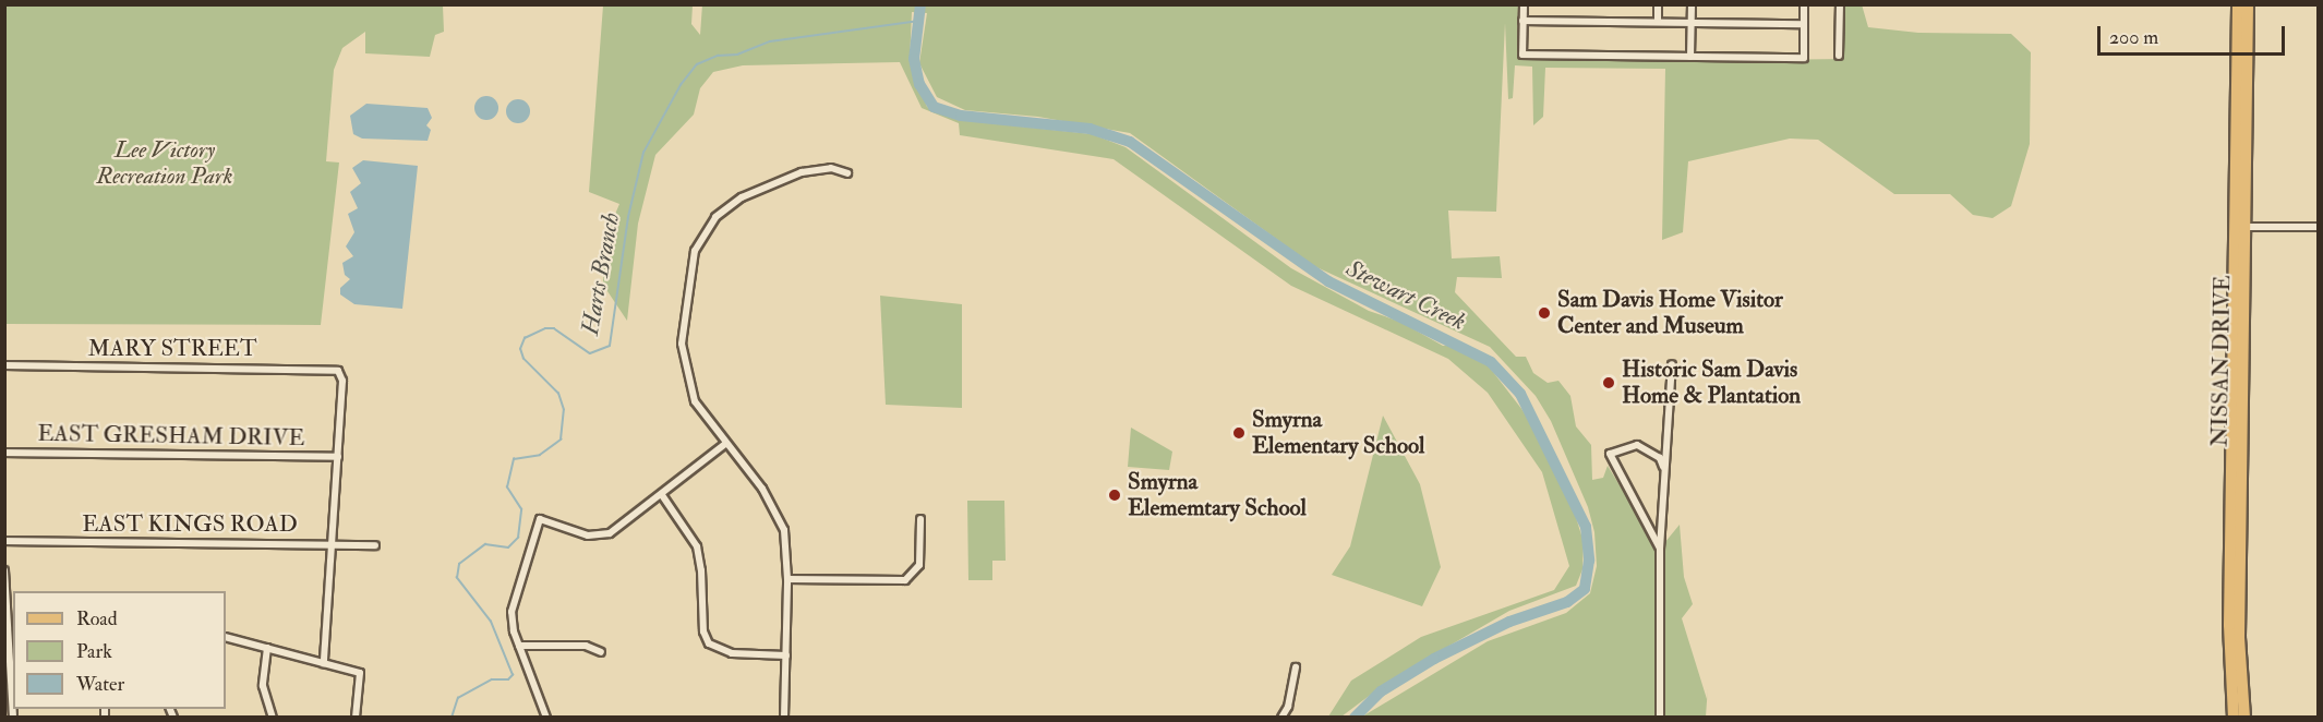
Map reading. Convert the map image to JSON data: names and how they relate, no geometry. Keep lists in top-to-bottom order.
{
  "streets": {
    "main road": ["NISSAN DRIVE"],
    "street": ["MARY STREET", "EAST GRESHAM DRIVE", "EAST KINGS ROAD"]
  },
  "crossings": [
    ["MARY STREET", "EAST GRESHAM DRIVE"]
  ],
  "water": ["Harts Branch", "Stewart Creek"],
  "parks": ["Lee Victory Recreation Park"],
  "places": [
    "Sam Davis Home Visitor Center and Museum",
    "Historic Sam Davis Home & Plantation",
    "Smyrna Elementary School",
    "Smyrna Elememtary School"
  ],
  "legend": ["Road", "Park", "Water"],
  "scale_bar": "200 m"
}
